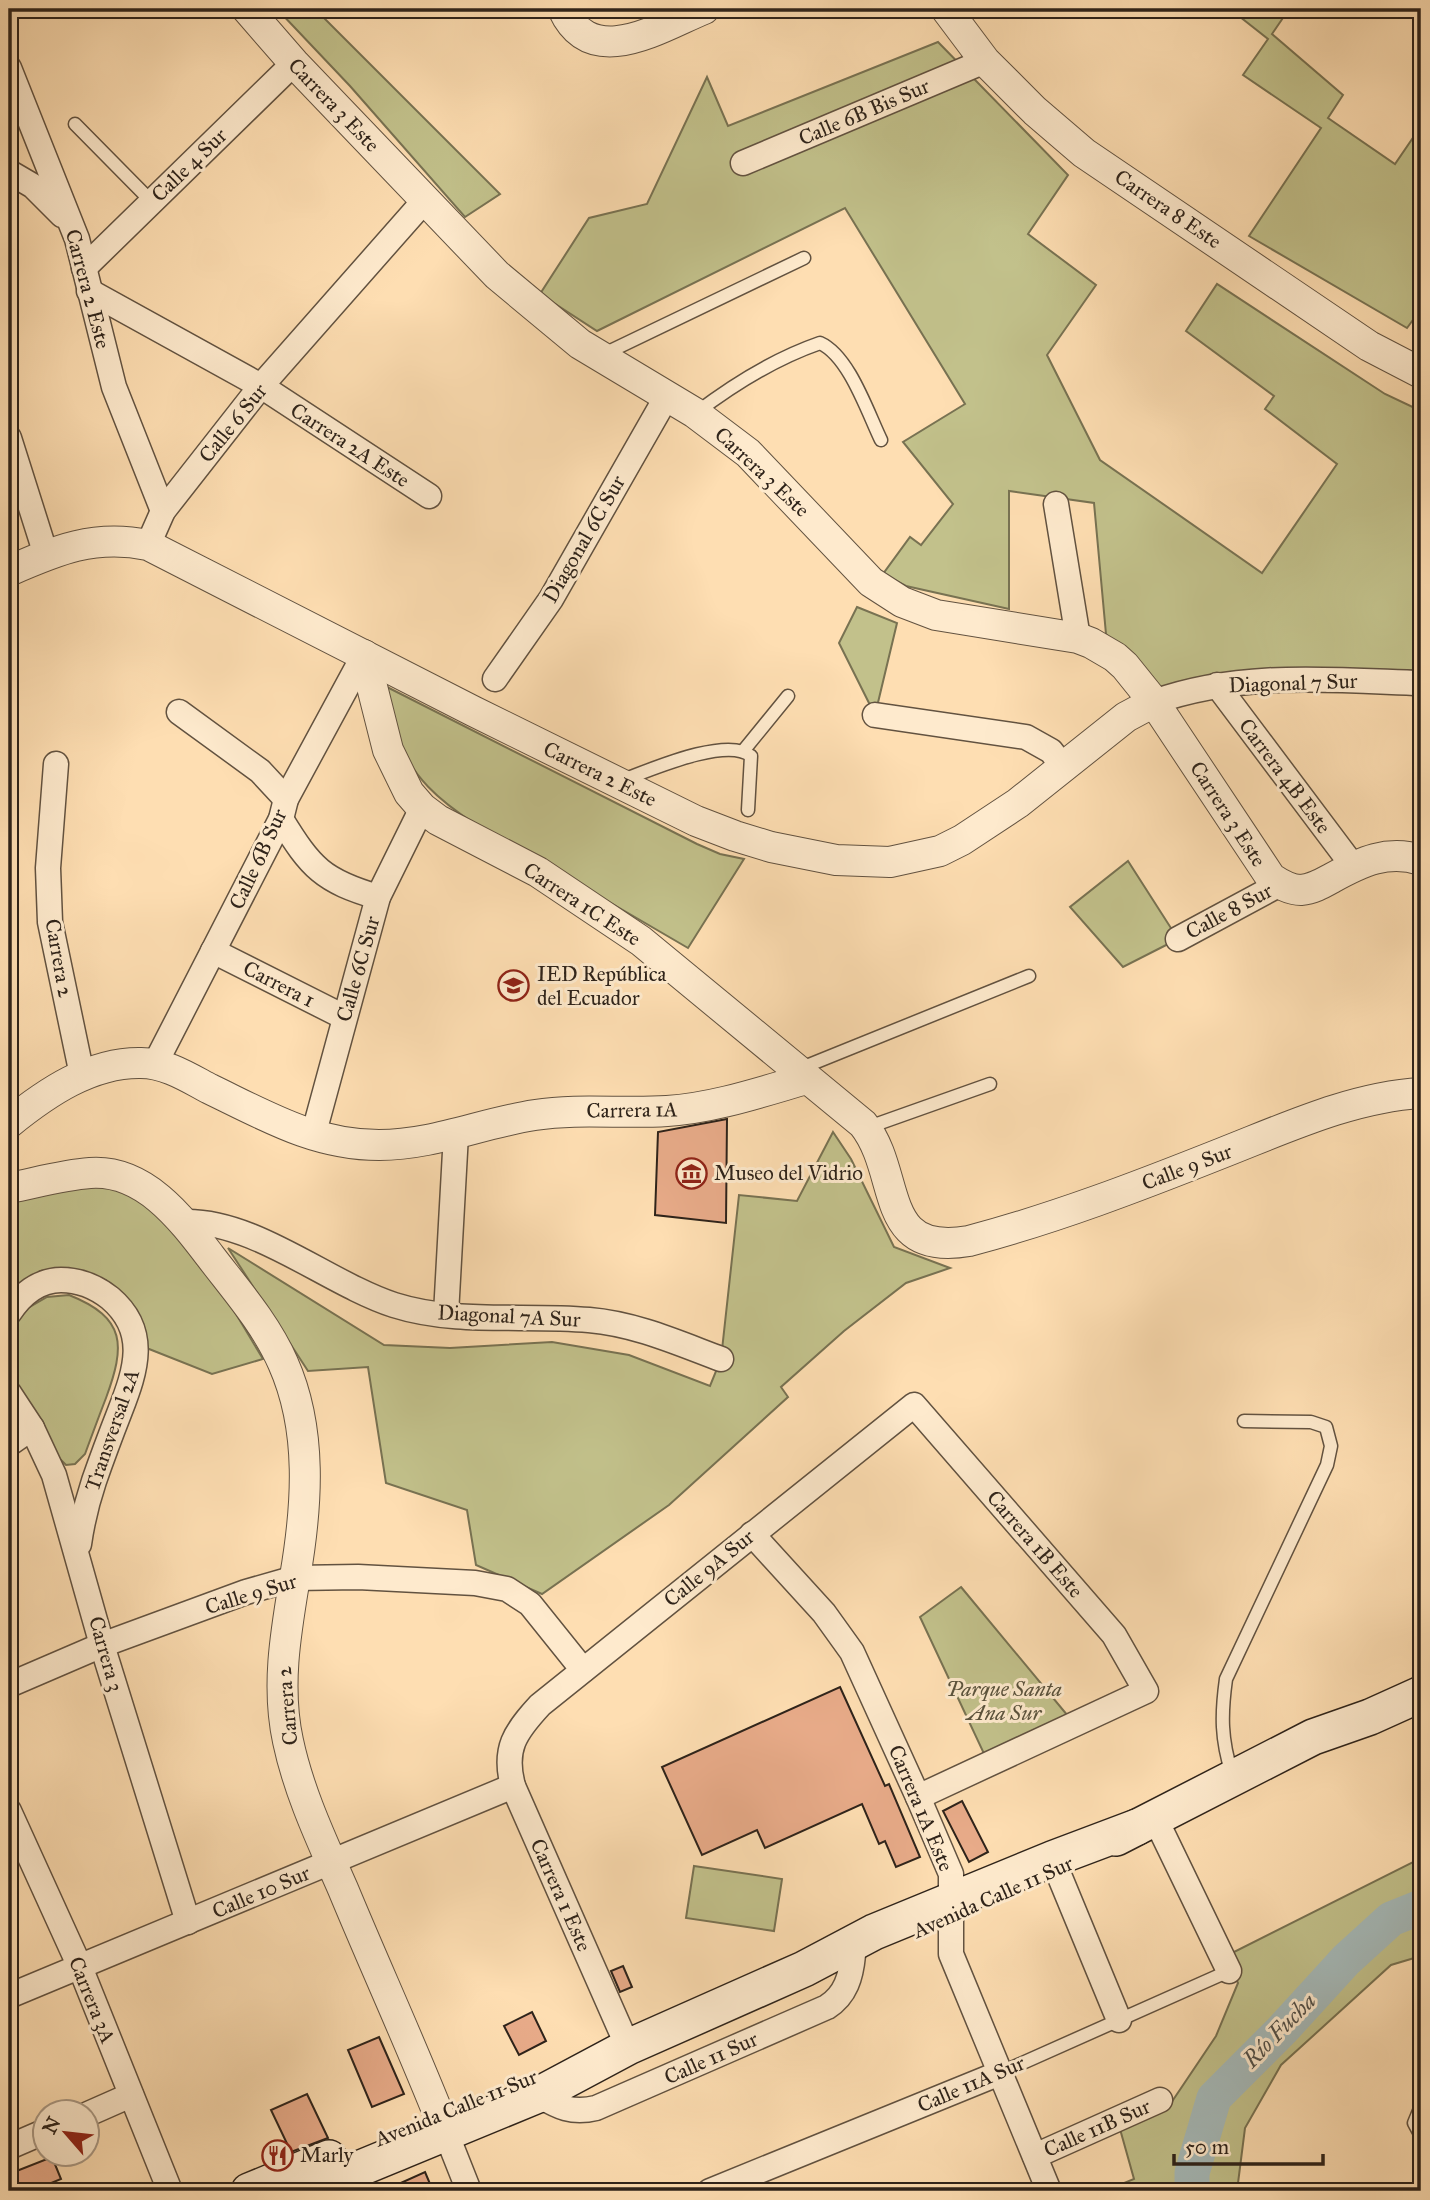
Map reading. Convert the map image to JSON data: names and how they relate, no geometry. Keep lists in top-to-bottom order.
{
  "streets": {
    "main road": ["Avenida Calle 11 Sur"],
    "street": [
      "Carrera 3 Este",
      "Calle 6B Bis Sur",
      "Calle 4 Sur",
      "Carrera 8 Este",
      "Carrera 2 Este",
      "Calle 6 Sur",
      "Carrera 2A Este",
      "Diagonal 6C Sur",
      "Diagonal 7 Sur",
      "Carrera 4B Este",
      "Calle 6B Sur",
      "Carrera 1C Este",
      "Calle 8 Sur",
      "Carrera 2",
      "Calle 6C Sur",
      "Carrera 1",
      "Carrera 1A",
      "Calle 9 Sur",
      "Diagonal 7A Sur",
      "Transversal 2A",
      "Carrera 1B Este",
      "Calle 9A Sur",
      "Carrera 3",
      "Carrera 1A Este",
      "Calle 10 Sur",
      "Carrera 1 Este",
      "Carrera 3A",
      "Calle 11 Sur",
      "Calle 11A Sur",
      "Calle 11B Sur"
    ]
  },
  "crossings": [
    ["Carrera 3 Este", "Calle 4 Sur"],
    ["Carrera 3 Este", "Calle 6 Sur"],
    ["Carrera 3 Este", "Diagonal 6C Sur"],
    ["Carrera 3 Este", "Diagonal 7 Sur"],
    ["Carrera 3 Este", "Calle 8 Sur"],
    ["Calle 6B Bis Sur", "Carrera 8 Este"],
    ["Calle 4 Sur", "Carrera 2 Este"],
    ["Calle 4 Sur", "Carrera 2A Este"],
    ["Carrera 2 Este", "Calle 6 Sur"],
    ["Carrera 2 Este", "Carrera 2A Este"],
    ["Carrera 2 Este", "Diagonal 7 Sur"],
    ["Carrera 2 Este", "Calle 6B Sur"],
    ["Carrera 2 Este", "Carrera 1C Este"],
    ["Calle 6 Sur", "Carrera 2A Este"],
    ["Diagonal 7 Sur", "Carrera 4B Este"],
    ["Calle 6B Sur", "Carrera 1C Este"],
    ["Calle 6B Sur", "Carrera 1"],
    ["Calle 6B Sur", "Carrera 1A"],
    ["Carrera 1C Este", "Calle 6C Sur"],
    ["Carrera 1C Este", "Carrera 1A"],
    ["Carrera 1C Este", "Calle 9 Sur"],
    ["Carrera 2", "Calle 9 Sur"],
    ["Carrera 2", "Diagonal 7A Sur"],
    ["Carrera 2", "Calle 10 Sur"],
    ["Carrera 2", "Avenida Calle 11 Sur"],
    ["Calle 6C Sur", "Carrera 1"],
    ["Calle 6C Sur", "Carrera 1A"],
    ["Calle 9 Sur", "Calle 9A Sur"],
    ["Calle 9 Sur", "Carrera 3"],
    ["Transversal 2A", "Carrera 3"],
    ["Carrera 1B Este", "Calle 9A Sur"],
    ["Carrera 1B Este", "Carrera 1A Este"],
    ["Calle 9A Sur", "Carrera 1A Este"],
    ["Calle 9A Sur", "Carrera 1 Este"],
    ["Carrera 3", "Calle 10 Sur"],
    ["Carrera 1A Este", "Avenida Calle 11 Sur"],
    ["Carrera 1A Este", "Calle 11A Sur"],
    ["Carrera 1A Este", "Calle 11B Sur"],
    ["Calle 10 Sur", "Carrera 1 Este"],
    ["Calle 10 Sur", "Carrera 3A"],
    ["Carrera 1 Este", "Avenida Calle 11 Sur"],
    ["Avenida Calle 11 Sur", "Calle 11 Sur"]
  ],
  "water": ["Río Fucha"],
  "parks": ["Parque Santa Ana Sur"],
  "places": {
    "school or university": ["IED República del Ecuador"],
    "museum": ["Museo del Vidrio"],
    "restaurant": ["Marly"]
  },
  "scale_bar": "50 m",
  "north": "top left"
}
